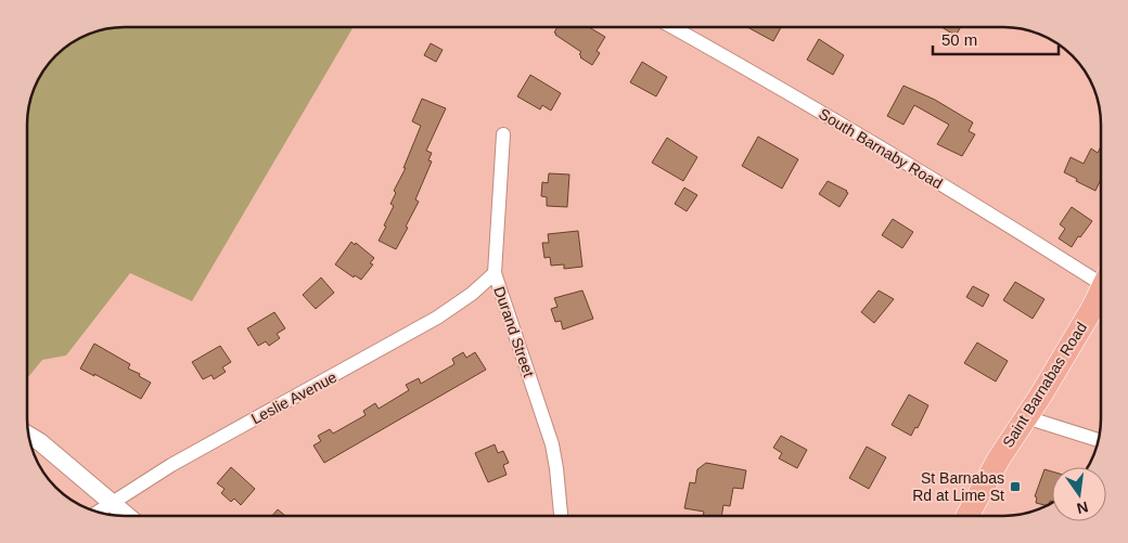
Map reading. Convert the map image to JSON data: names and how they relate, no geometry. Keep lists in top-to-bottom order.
{
  "streets": {
    "main road": ["Saint Barnabas Road"],
    "street": ["South Barnaby Road", "Durand Street", "Leslie Avenue"]
  },
  "crossings": [
    ["Durand Street", "Leslie Avenue"]
  ],
  "places": {
    "transit": ["St Barnabas Rd at Lime St"]
  },
  "scale_bar": "50 m",
  "north": "bottom"
}
